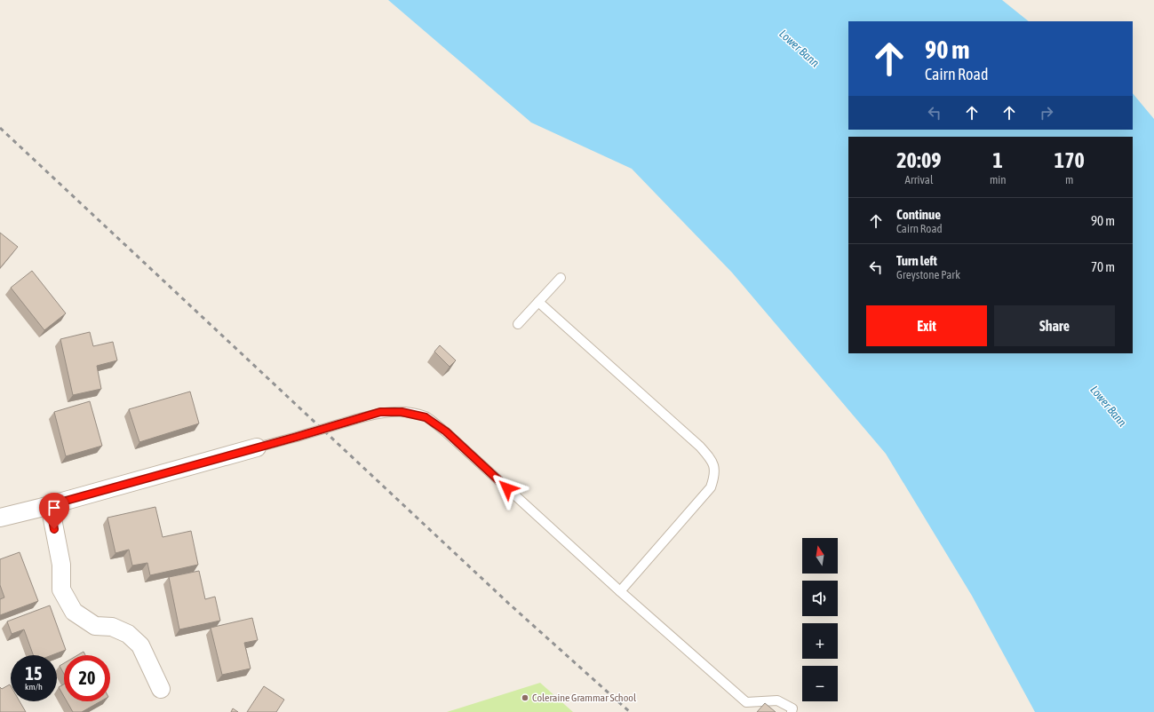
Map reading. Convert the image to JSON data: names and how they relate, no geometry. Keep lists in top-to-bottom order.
{
  "water": ["Lower Bann"],
  "places": ["Coleraine Grammar School"],
  "north": "top",
  "page": {
    "turn": ["90 m", "Cairn Road"],
    "eta": [
      "20:09",
      "Arrival",
      "1",
      "min",
      "170",
      "m"
    ],
    "list": [
      {
        "name": "Continue",
        "note": "Cairn Road",
        "value": "90 m"
      },
      {
        "name": "Turn left",
        "note": "Greystone Park",
        "value": "70 m"
      }
    ],
    "buttons": ["Exit", "Share"],
    "map_buttons": ["+", "−"],
    "speed": "15 km/h",
    "limit": "20"
  }
}
